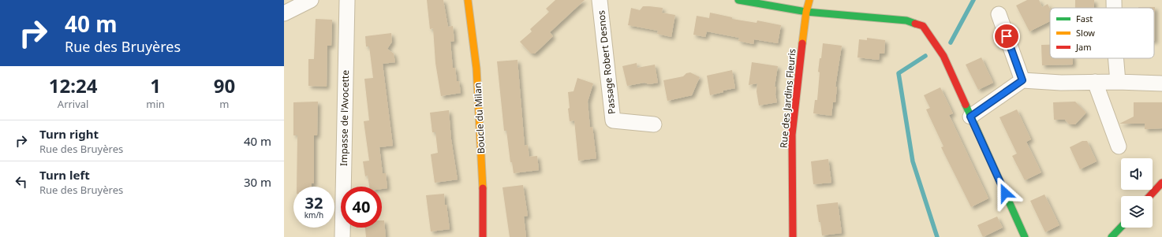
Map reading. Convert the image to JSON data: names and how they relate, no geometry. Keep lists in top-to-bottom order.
{
  "streets": {
    "street": [
      "Passage Robert Desnos",
      "Rue des Jardins Fleuris",
      "Impasse de l'Avocette",
      "Boucle du Milan"
    ]
  },
  "legend": ["Fast", "Slow", "Jam"],
  "page": {
    "turn": ["40 m", "Rue des Bruyères"],
    "eta": [
      "12:24",
      "Arrival",
      "1",
      "min",
      "90",
      "m"
    ],
    "list": [
      {
        "name": "Turn right",
        "note": "Rue des Bruyères",
        "value": "40 m"
      },
      {
        "name": "Turn left",
        "note": "Rue des Bruyères",
        "value": "30 m"
      }
    ],
    "speed": "32 km/h",
    "limit": "40"
  }
}
